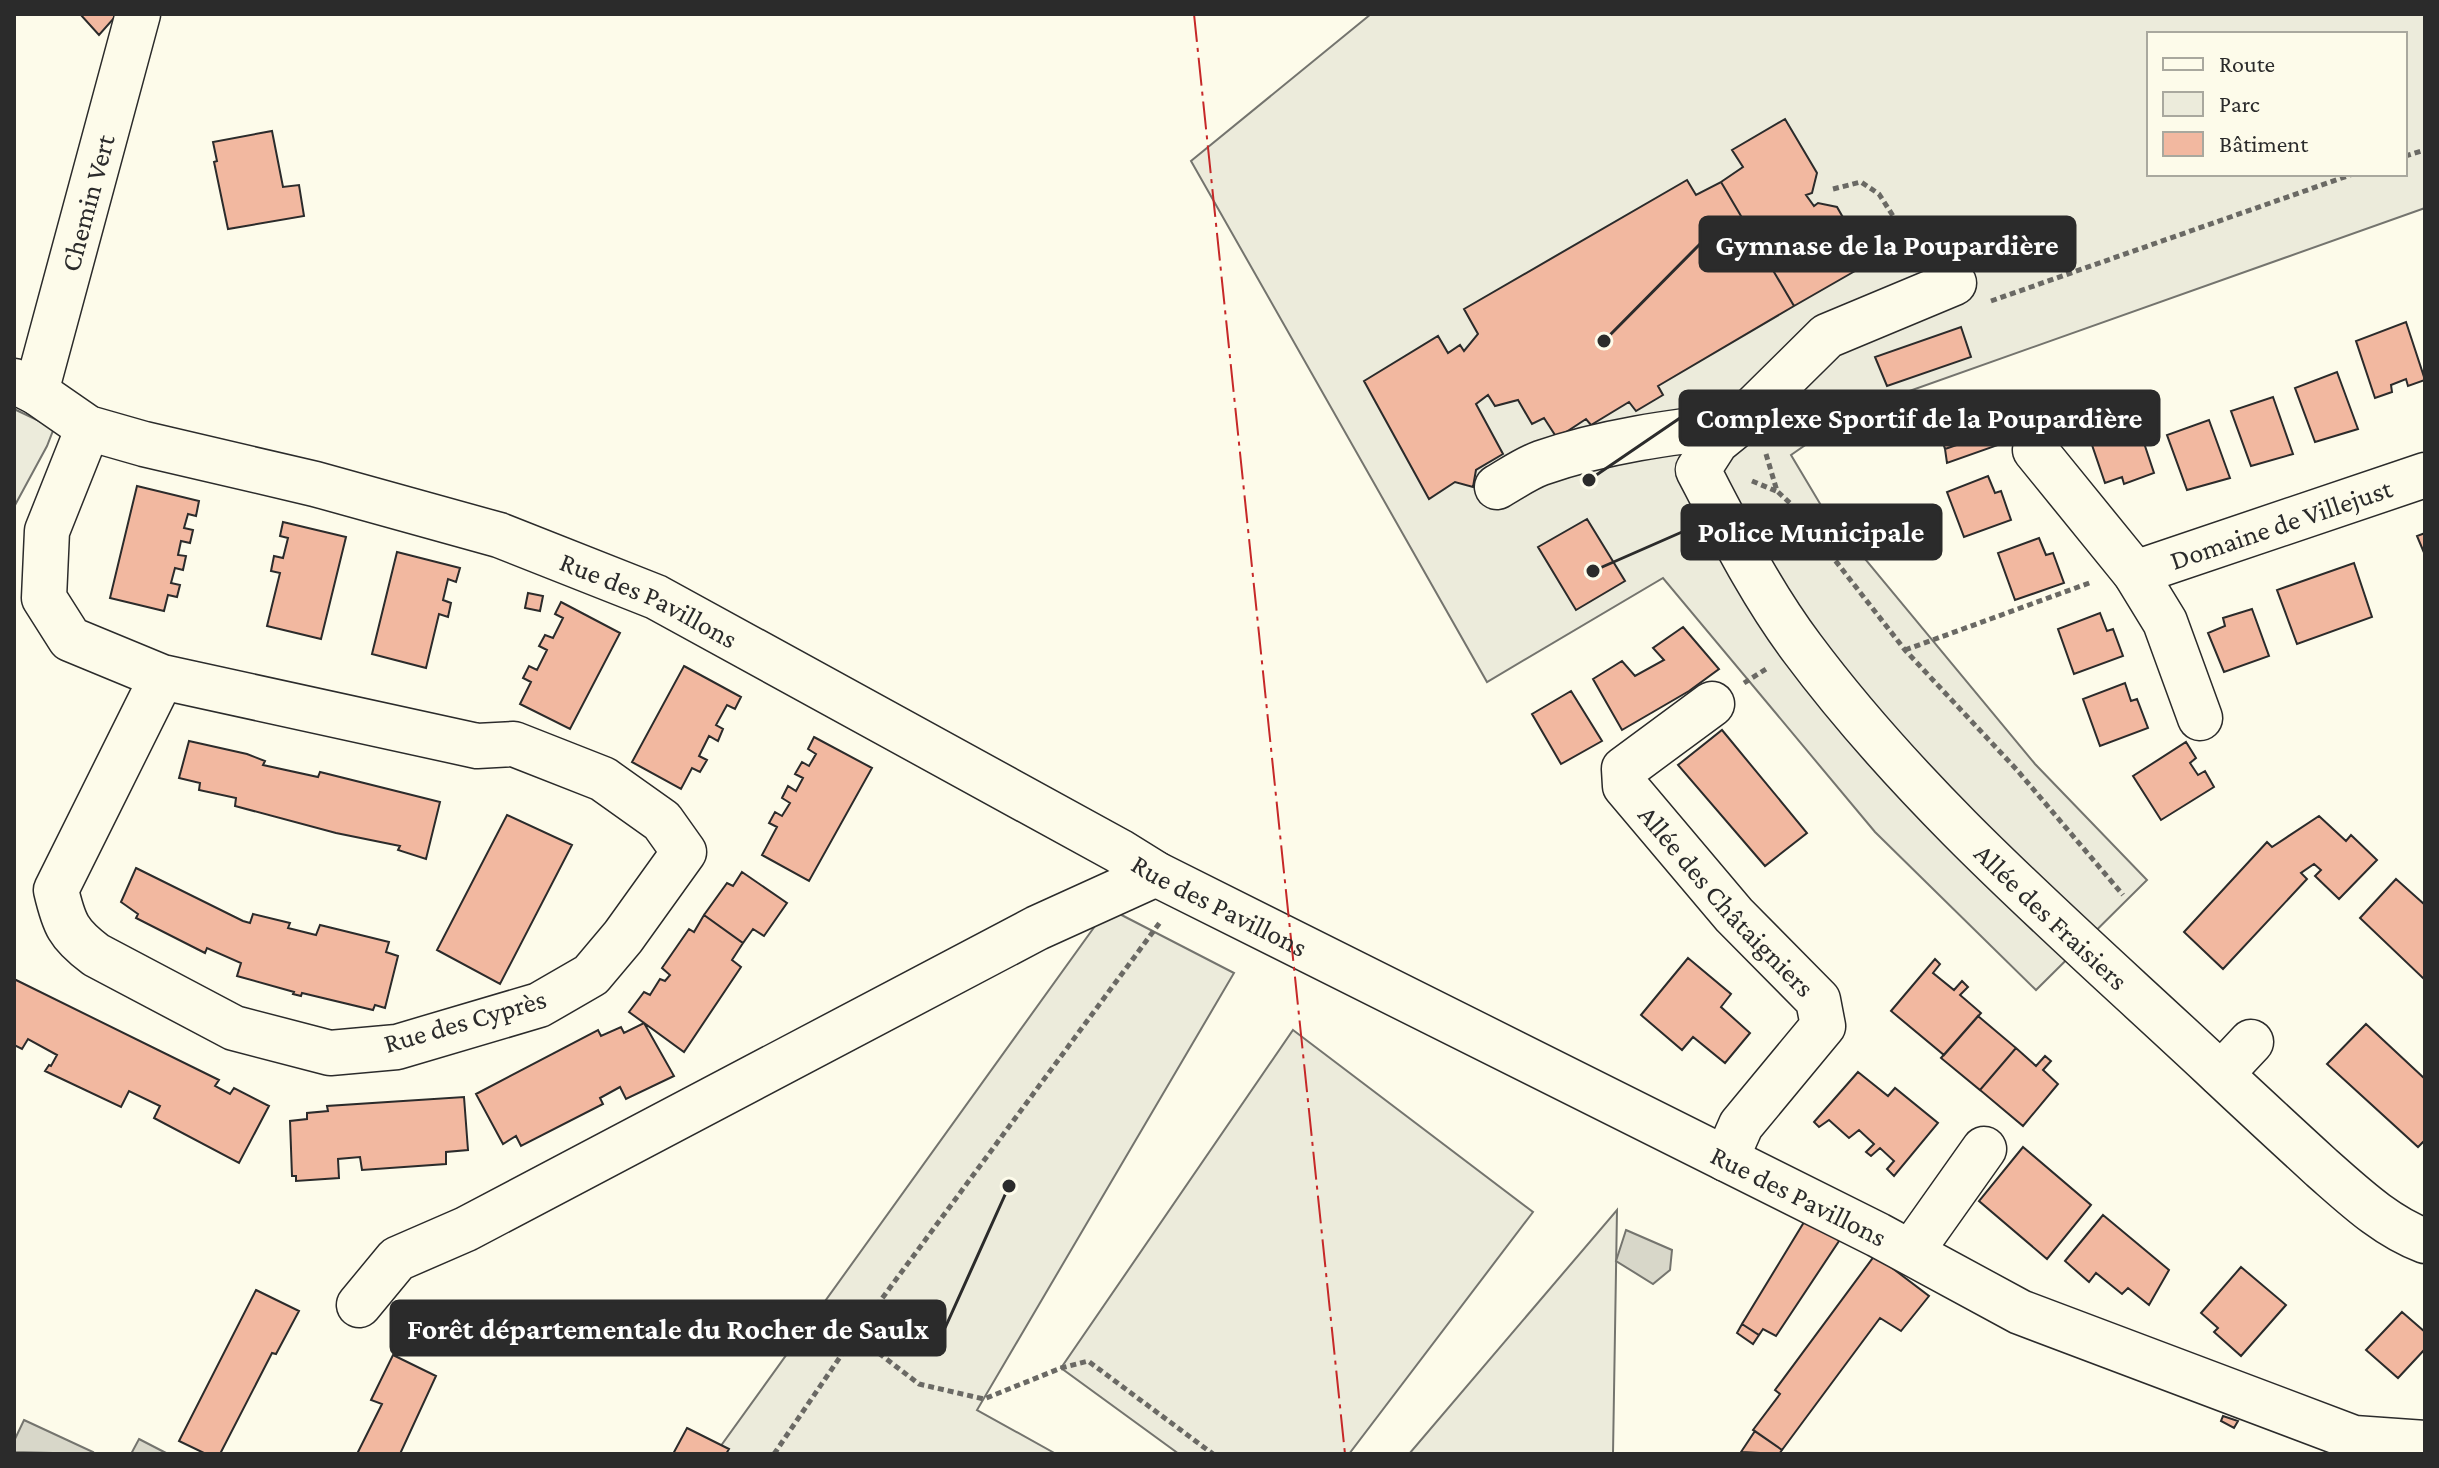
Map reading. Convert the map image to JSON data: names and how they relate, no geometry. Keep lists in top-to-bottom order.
{
  "streets": {
    "street": [
      "Chemin Vert",
      "Domaine de Villejust",
      "Rue des Pavillons",
      "Allée des Châtaigniers",
      "Allée des Fraisiers",
      "Rue des Cyprès"
    ]
  },
  "crossings": [
    ["Chemin Vert", "Rue des Pavillons"],
    ["Rue des Pavillons", "Allée des Châtaigniers"],
    ["Rue des Pavillons", "Rue des Cyprès"]
  ],
  "places": [
    "Gymnase de la Poupardière",
    "Complexe Sportif de la Poupardière",
    "Police Municipale",
    "Forêt départementale du Rocher de Saulx"
  ],
  "legend": ["Route", "Parc", "Bâtiment"]
}
